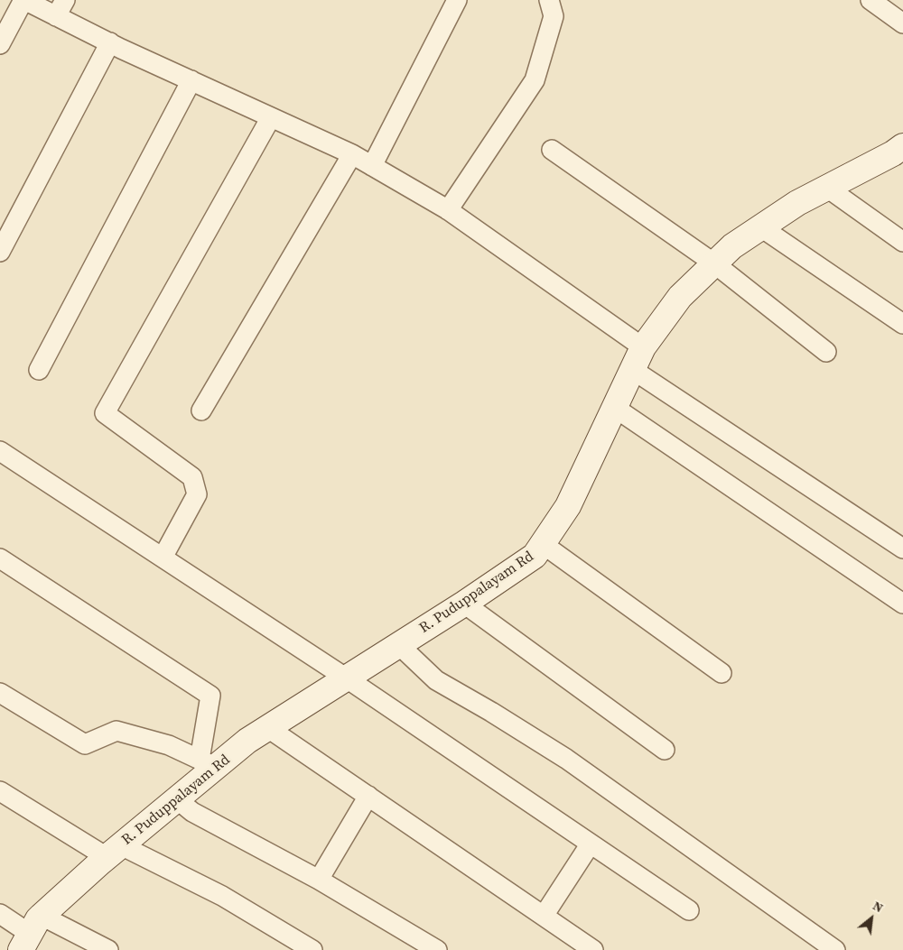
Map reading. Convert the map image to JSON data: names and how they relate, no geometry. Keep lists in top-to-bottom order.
{
  "streets": {
    "main road": ["R. Puduppalayam Rd"]
  },
  "north": "top right"
}
